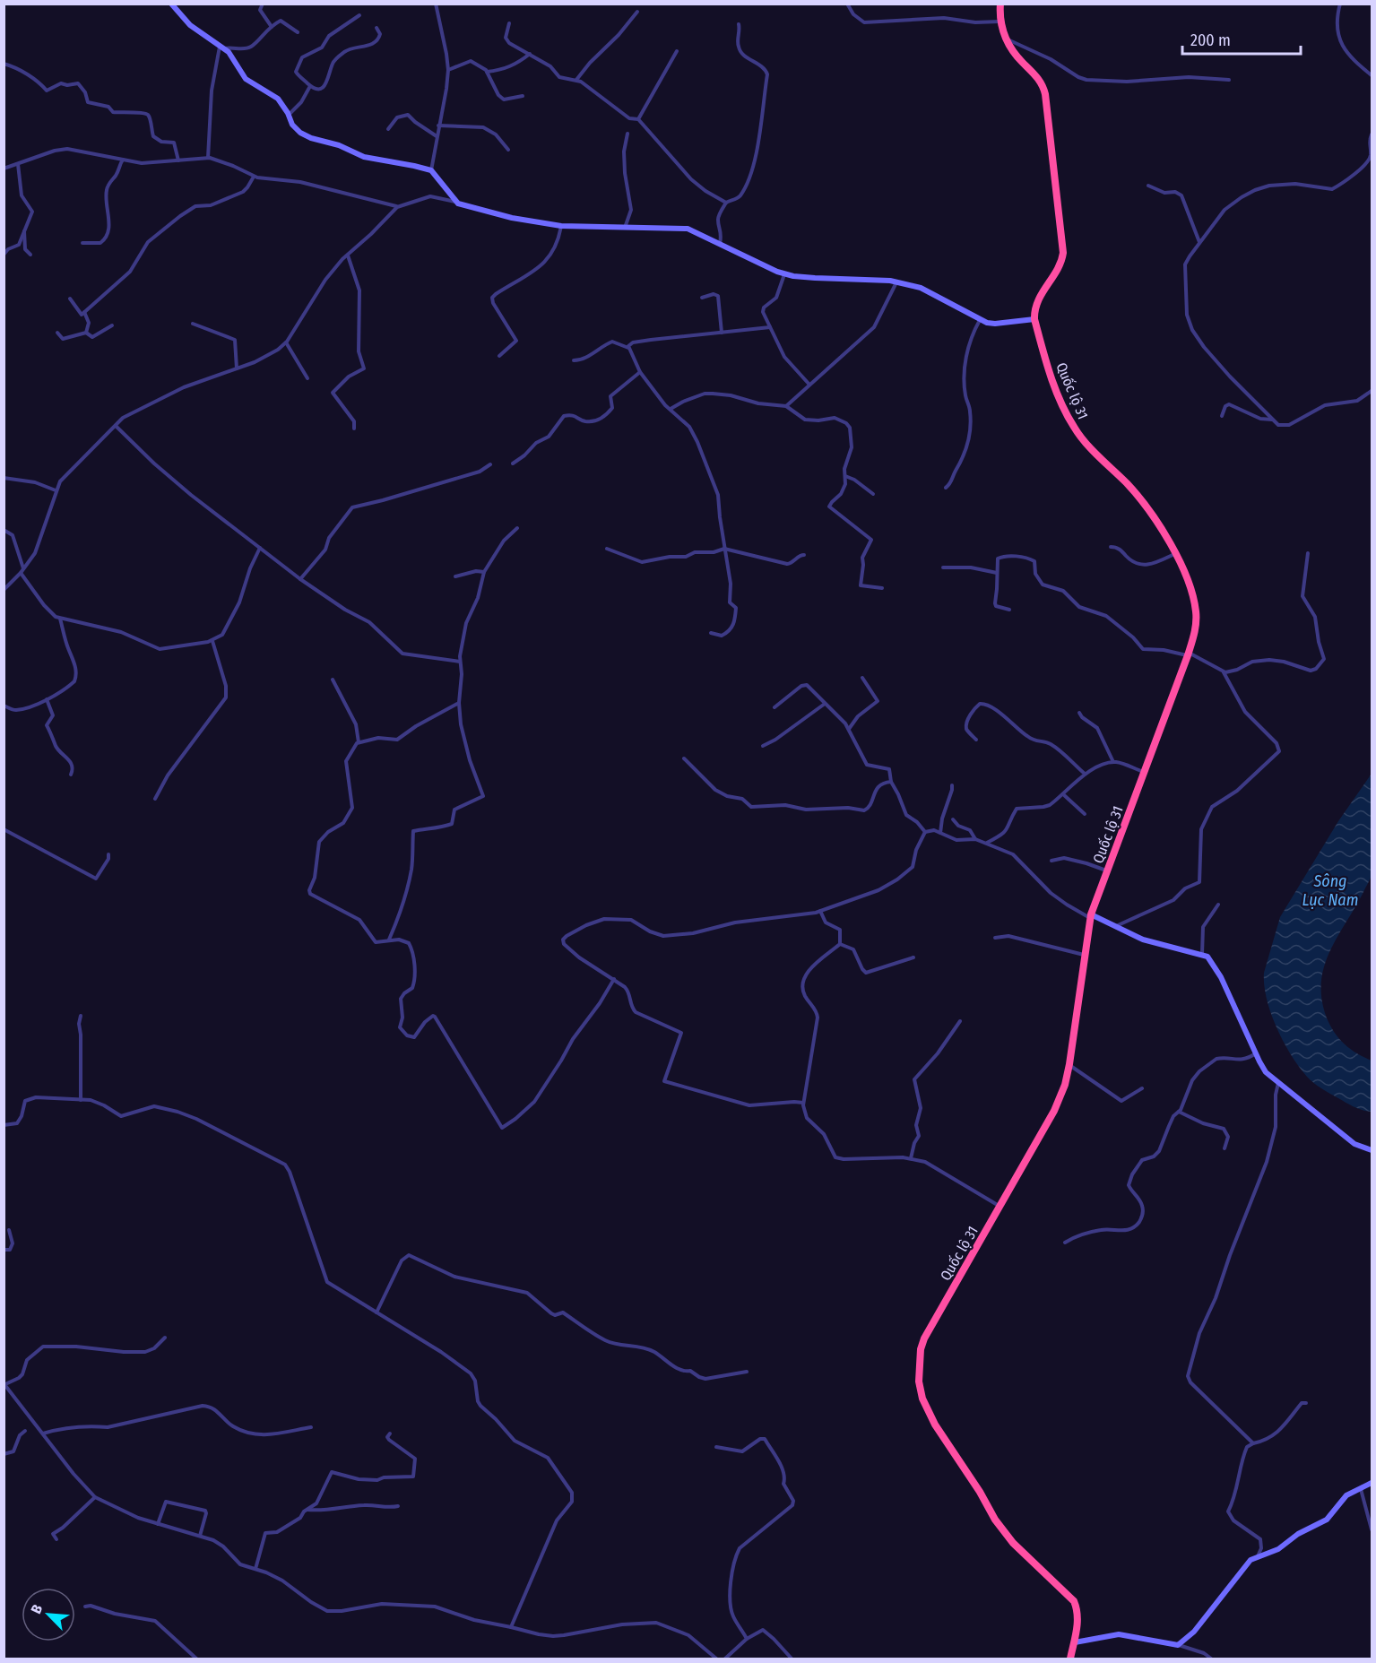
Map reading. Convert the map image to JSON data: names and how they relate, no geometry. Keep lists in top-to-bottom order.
{
  "streets": {
    "highway": ["Quốc lộ 31"]
  },
  "water": ["Sông Lục Nam"],
  "scale_bar": "200 m",
  "north": "top left"
}
